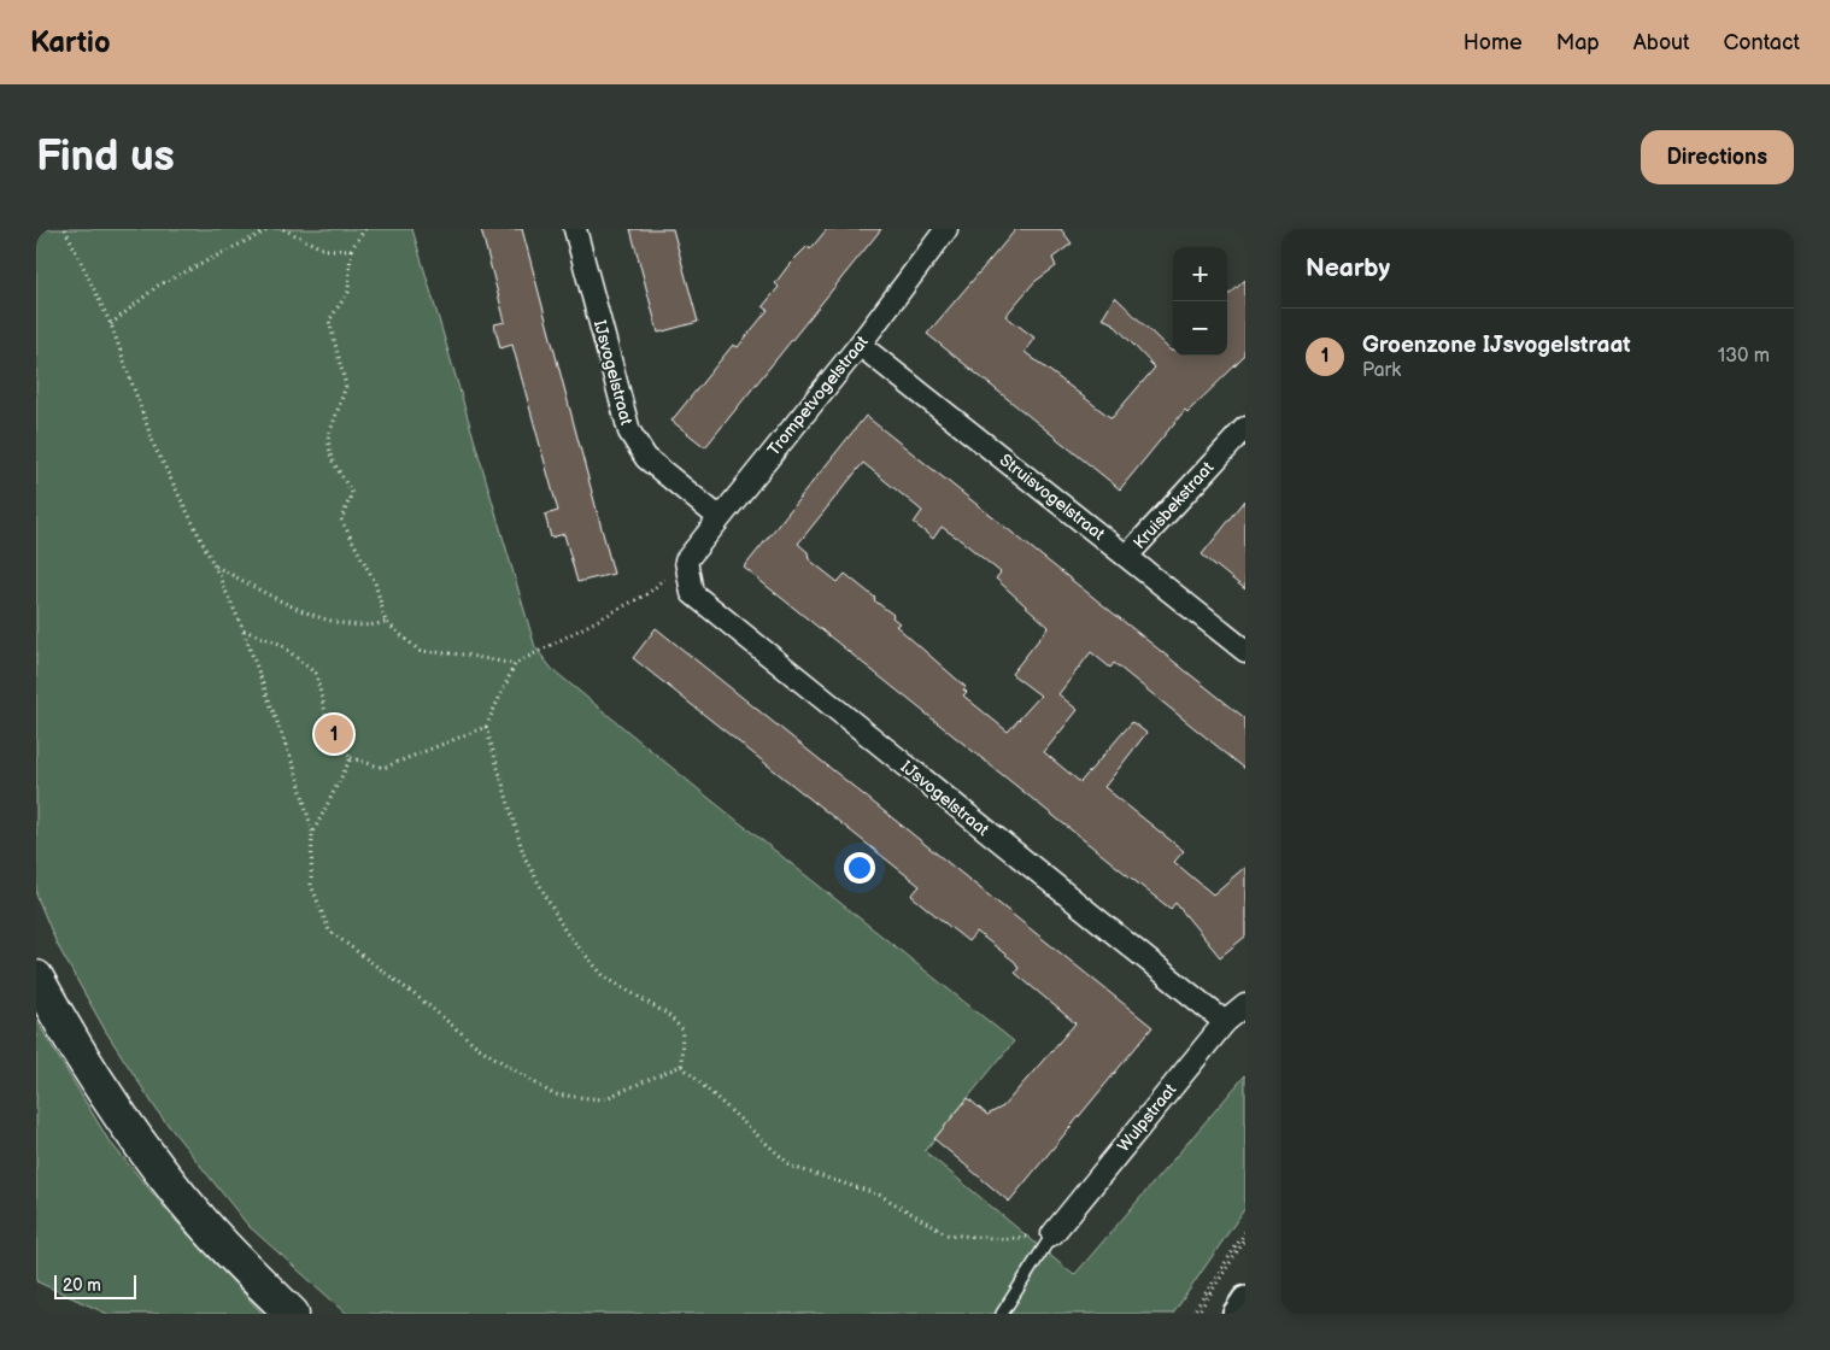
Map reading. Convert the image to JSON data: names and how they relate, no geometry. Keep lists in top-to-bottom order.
{
  "streets": {
    "street": [
      "IJsvogelstraat",
      "Trompetvogelstraat",
      "Struisvogelstraat",
      "Kruisbekstraat",
      "Wulpstraat"
    ]
  },
  "crossings": [
    ["IJsvogelstraat", "Trompetvogelstraat"],
    ["IJsvogelstraat", "Wulpstraat"],
    ["Trompetvogelstraat", "Struisvogelstraat"],
    ["Struisvogelstraat", "Kruisbekstraat"]
  ],
  "scale_bar": "20 m",
  "page": {
    "header": "Kartio",
    "nav": [
      "Home",
      "Map",
      "About",
      "Contact"
    ],
    "buttons": "Directions",
    "title": "Find us",
    "heading": "Nearby",
    "map_buttons": ["+", "−"],
    "list": [
      {
        "mark": "1",
        "name": "Groenzone IJsvogelstraat",
        "note": "Park",
        "value": "130 m"
      }
    ],
    "pins": "1",
    "scale": "20 m"
  }
}
